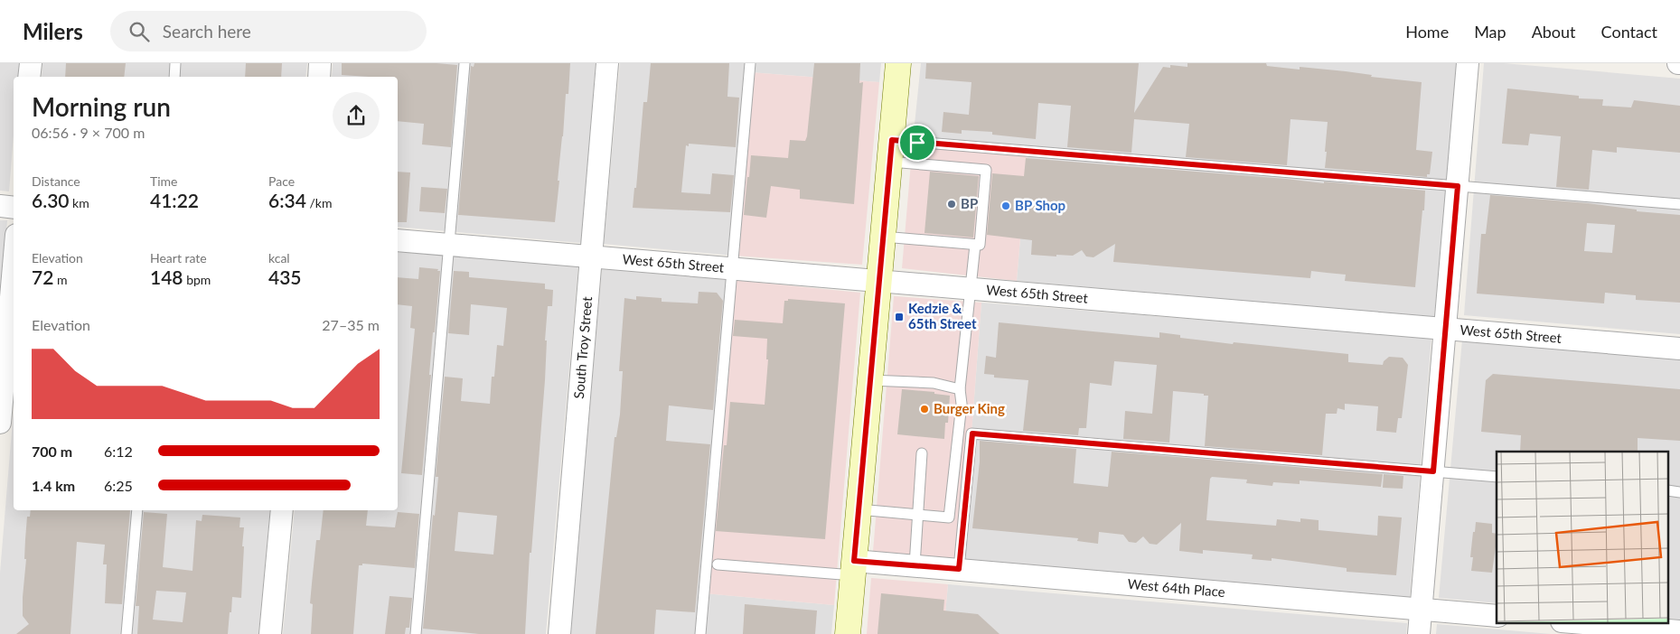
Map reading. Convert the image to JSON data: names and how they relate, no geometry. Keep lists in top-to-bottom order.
{
  "streets": {
    "street": ["West 65th Street", "South Troy Street", "West 64th Place"]
  },
  "crossings": [
    ["West 65th Street", "South Troy Street"]
  ],
  "places": {
    "other": ["BP", "BP Shop", "Burger King"],
    "transit": ["Kedzie & 65th Street"]
  },
  "page": {
    "header": "Milers",
    "search": "Search here",
    "nav": [
      "Home",
      "Map",
      "About",
      "Contact"
    ],
    "heading": ["Morning run", "06:56 · 9 × 700 m"],
    "stats": [
      ["Distance", "6.30 km"],
      ["Time", "41:22"],
      ["Pace", "6:34 /km"],
      ["Elevation", "72 m"],
      ["Heart rate", "148 bpm"],
      ["kcal", "435"]
    ],
    "chart": ["Elevation", "27–35 m"],
    "list": [
      {
        "name": "700 m",
        "note": "6:12"
      },
      {
        "name": "1.4 km",
        "note": "6:25"
      }
    ]
  }
}
